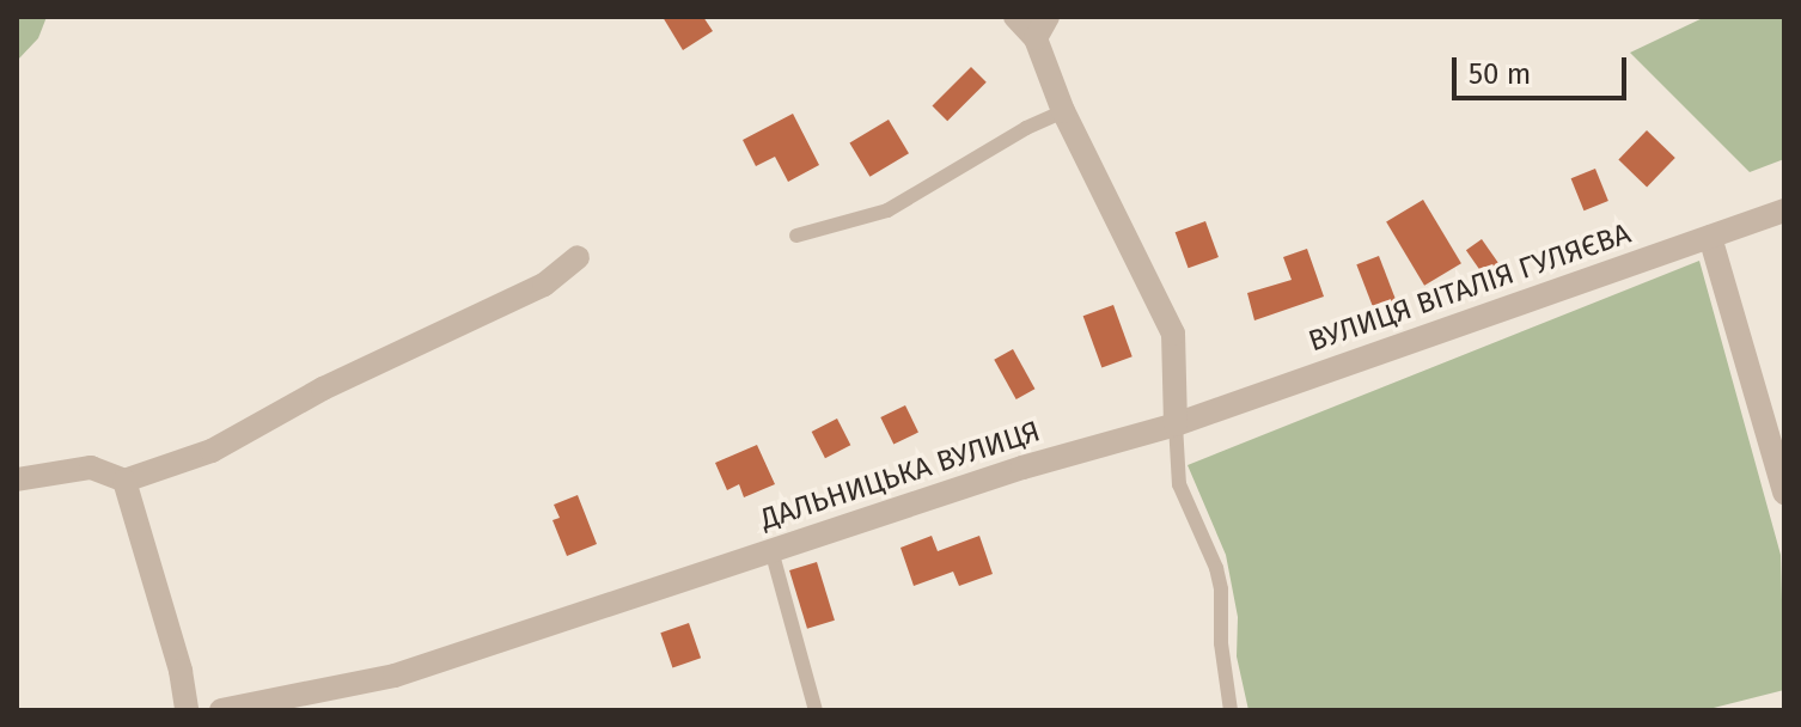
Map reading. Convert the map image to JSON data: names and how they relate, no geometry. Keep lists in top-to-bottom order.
{
  "streets": {
    "street": ["ВУЛИЦЯ ВІТАЛІЯ ГУЛЯЄВА", "ДАЛЬНИЦЬКА ВУЛИЦЯ"]
  },
  "crossings": [
    ["ВУЛИЦЯ ВІТАЛІЯ ГУЛЯЄВА", "ДАЛЬНИЦЬКА ВУЛИЦЯ"]
  ],
  "scale_bar": "50 m"
}
